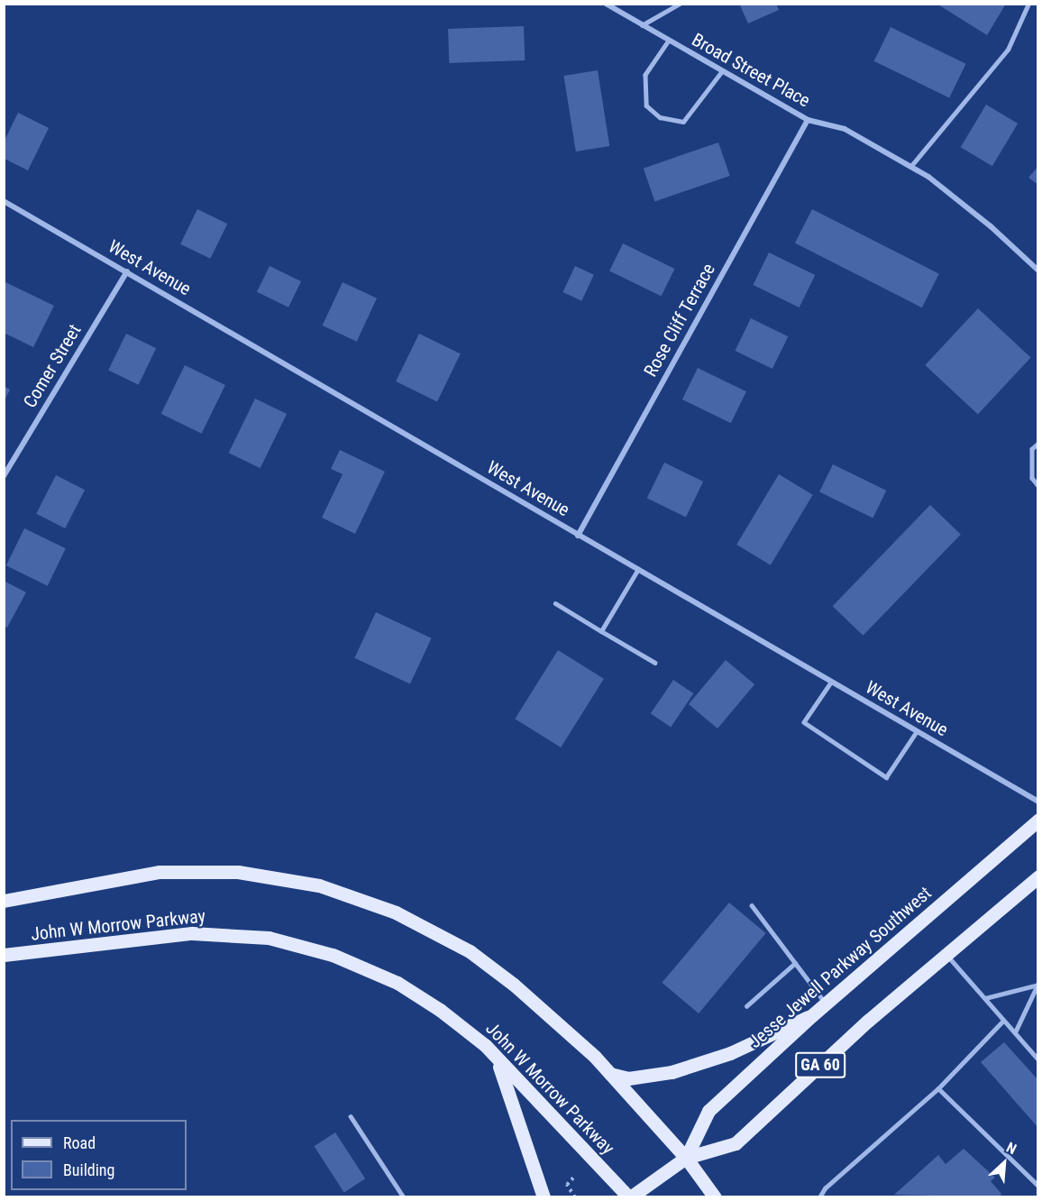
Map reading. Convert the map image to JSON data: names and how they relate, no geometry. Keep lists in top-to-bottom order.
{
  "streets": {
    "main road": ["John W Morrow Parkway", "Jesse Jewell Parkway Southwest", "GA 60"],
    "street": [
      "Broad Street Place",
      "West Avenue",
      "Rose Cliff Terrace",
      "Comer Street"
    ]
  },
  "crossings": [
    ["Broad Street Place", "Rose Cliff Terrace"],
    ["West Avenue", "Rose Cliff Terrace"],
    ["West Avenue", "Comer Street"],
    ["John W Morrow Parkway", "Jesse Jewell Parkway Southwest"]
  ],
  "legend": ["Road", "Building"],
  "north": "top right"
}
